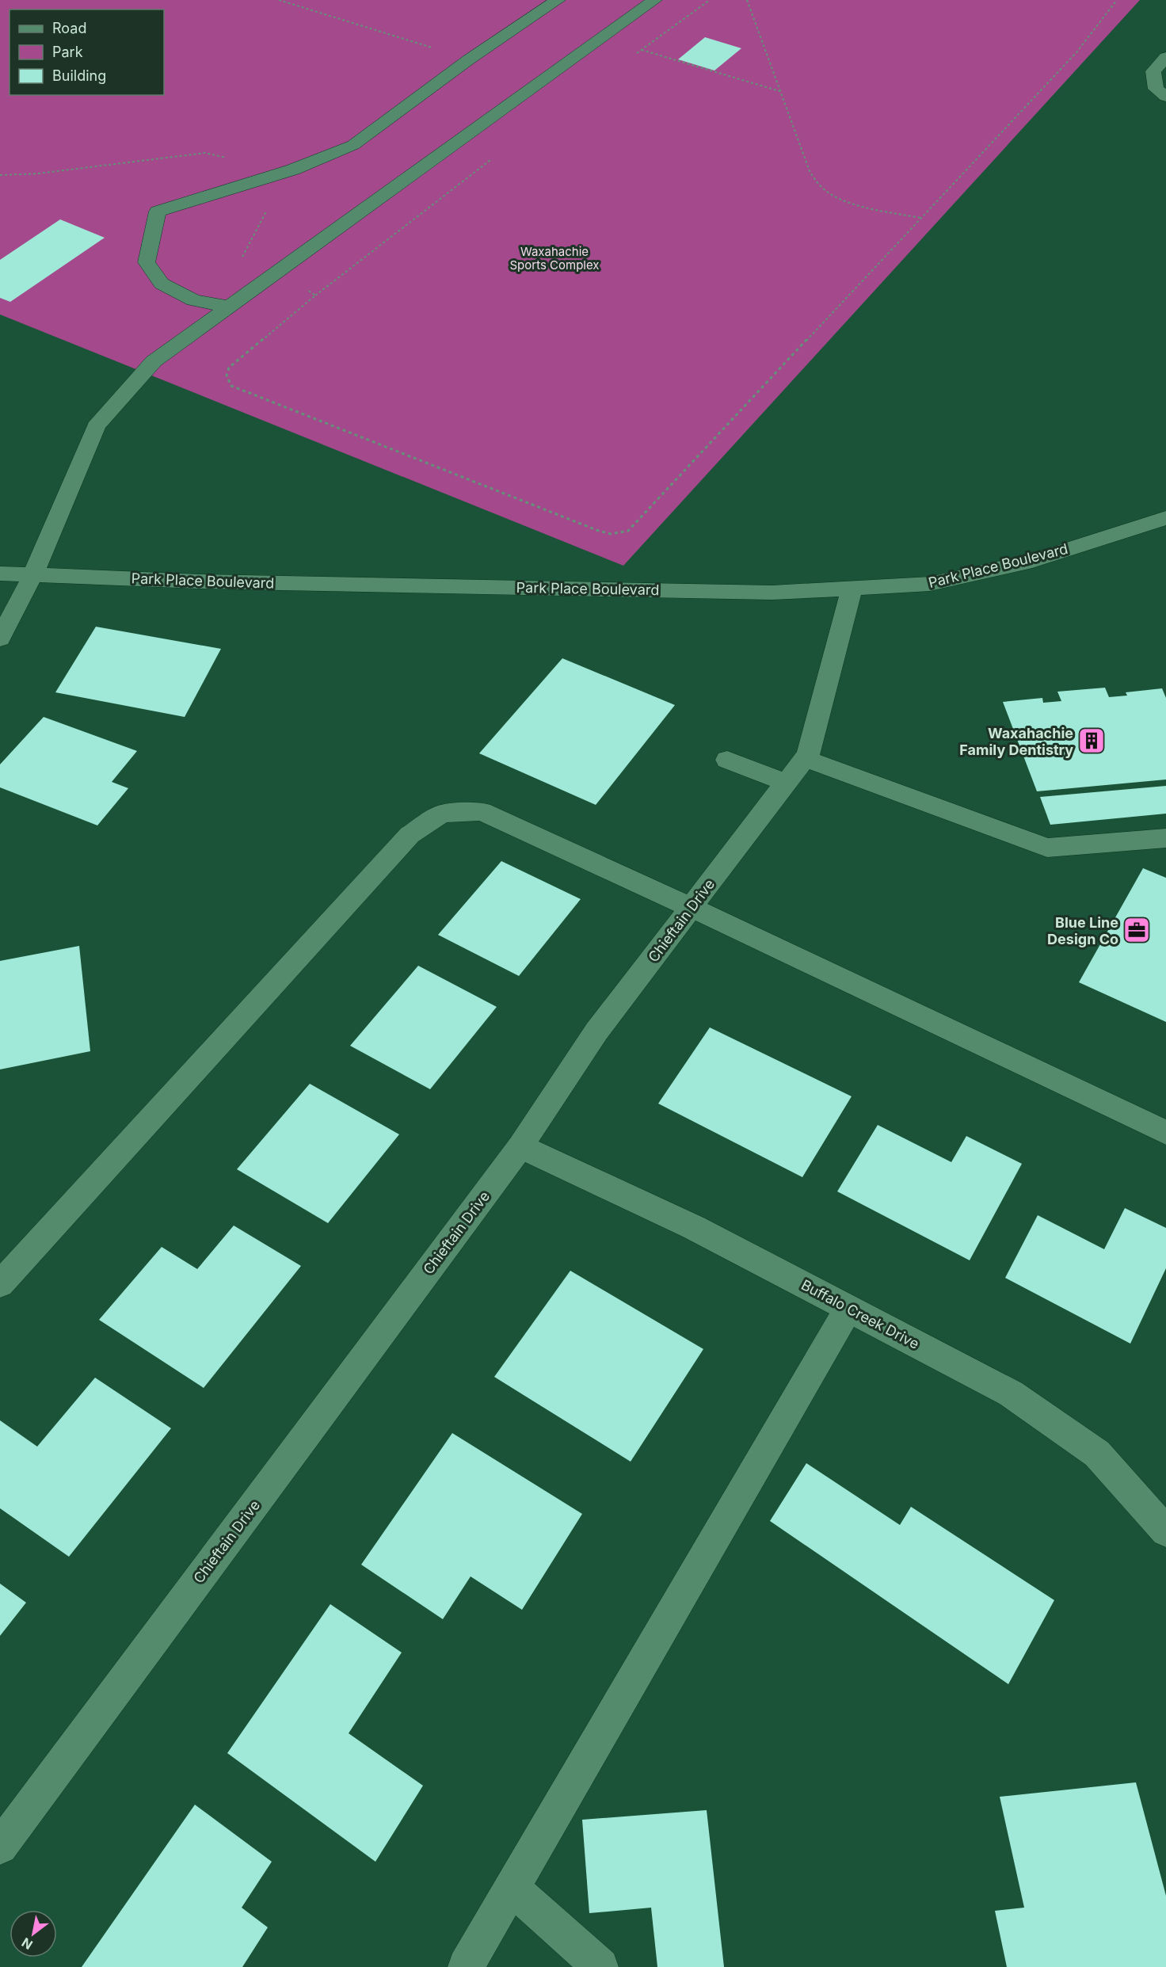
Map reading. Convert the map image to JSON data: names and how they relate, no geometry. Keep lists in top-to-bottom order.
{
  "streets": {
    "street": ["Park Place Boulevard", "Chieftain Drive", "Buffalo Creek Drive"]
  },
  "crossings": [
    ["Park Place Boulevard", "Chieftain Drive"],
    ["Chieftain Drive", "Buffalo Creek Drive"]
  ],
  "parks": ["Waxahachie Sports Complex"],
  "places": {
    "building": ["Waxahachie Family Dentistry"],
    "office": ["Blue Line Design Co"]
  },
  "legend": ["Road", "Park", "Building"],
  "north": "bottom left"
}
